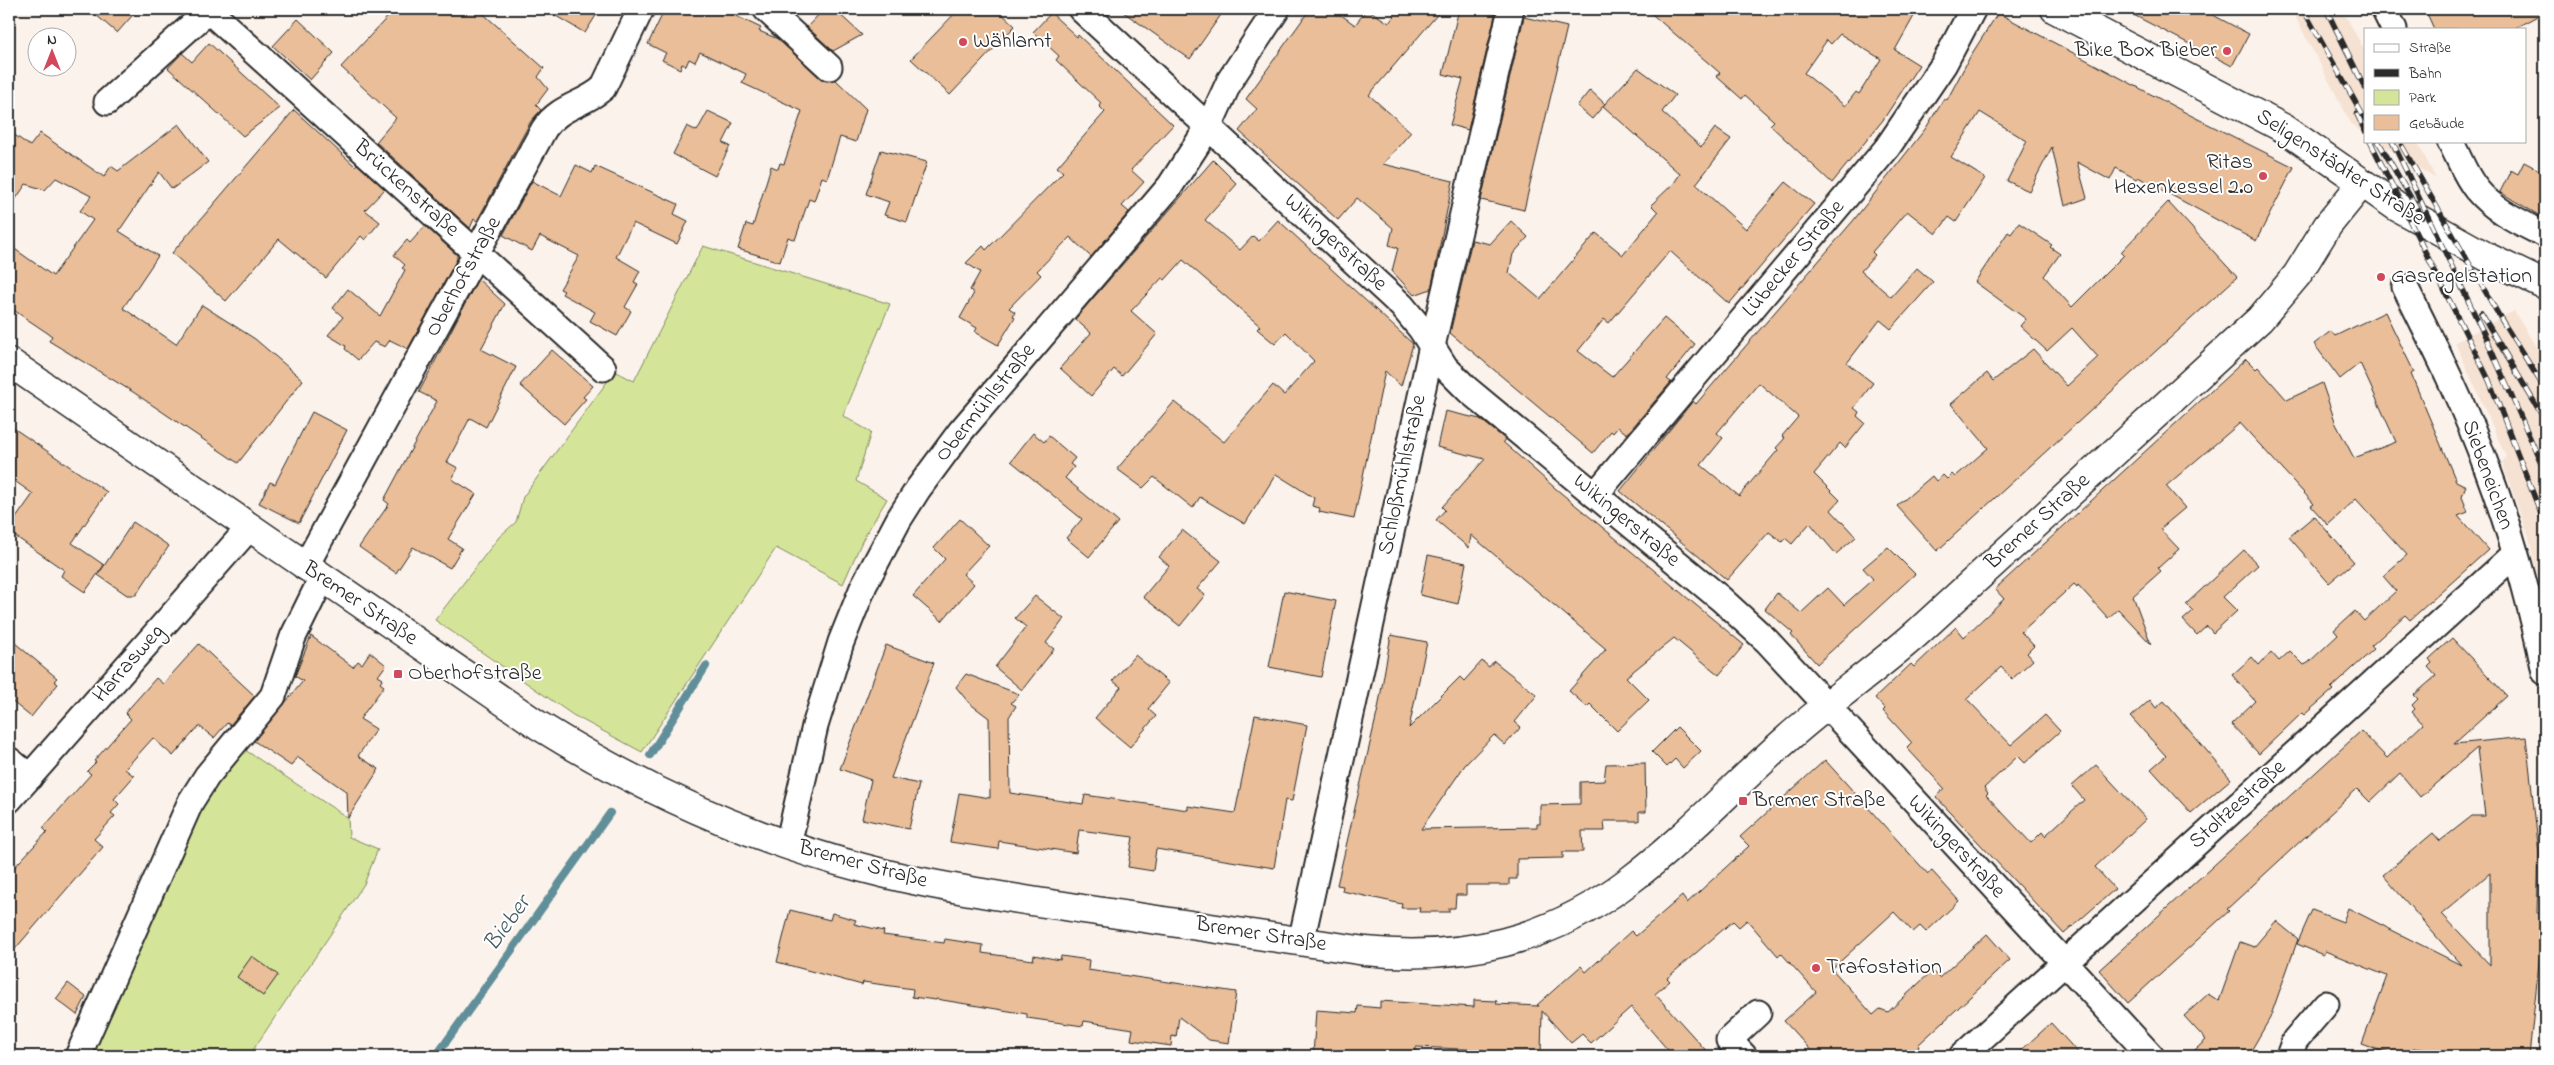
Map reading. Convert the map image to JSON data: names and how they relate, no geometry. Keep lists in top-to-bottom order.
{
  "streets": {
    "street": [
      "Seligenstädter Straße",
      "Brückenstraße",
      "Wikingerstraße",
      "Lübecker Straße",
      "Oberhofstraße",
      "Obermühlstraße",
      "Schloßmühlstraße",
      "Siebeneichen",
      "Bremer Straße",
      "Harrasweg",
      "Stoltzestraße"
    ]
  },
  "crossings": [
    ["Seligenstädter Straße", "Bremer Straße"],
    ["Brückenstraße", "Oberhofstraße"],
    ["Wikingerstraße", "Lübecker Straße"],
    ["Wikingerstraße", "Obermühlstraße"],
    ["Wikingerstraße", "Schloßmühlstraße"],
    ["Wikingerstraße", "Bremer Straße"],
    ["Wikingerstraße", "Stoltzestraße"],
    ["Oberhofstraße", "Bremer Straße"],
    ["Obermühlstraße", "Bremer Straße"],
    ["Schloßmühlstraße", "Bremer Straße"],
    ["Siebeneichen", "Stoltzestraße"],
    ["Bremer Straße", "Harrasweg"]
  ],
  "water": ["Bieber"],
  "places": {
    "other": [
      "Wählamt",
      "Bike Box Bieber",
      "Ritas Hexenkessel 2.0",
      "Gasregelstation",
      "Trafostation"
    ],
    "transit": ["Oberhofstraße", "Bremer Straße"]
  },
  "legend": [
    "Straße",
    "Bahn",
    "Park",
    "Gebäude"
  ],
  "north": "top"
}
